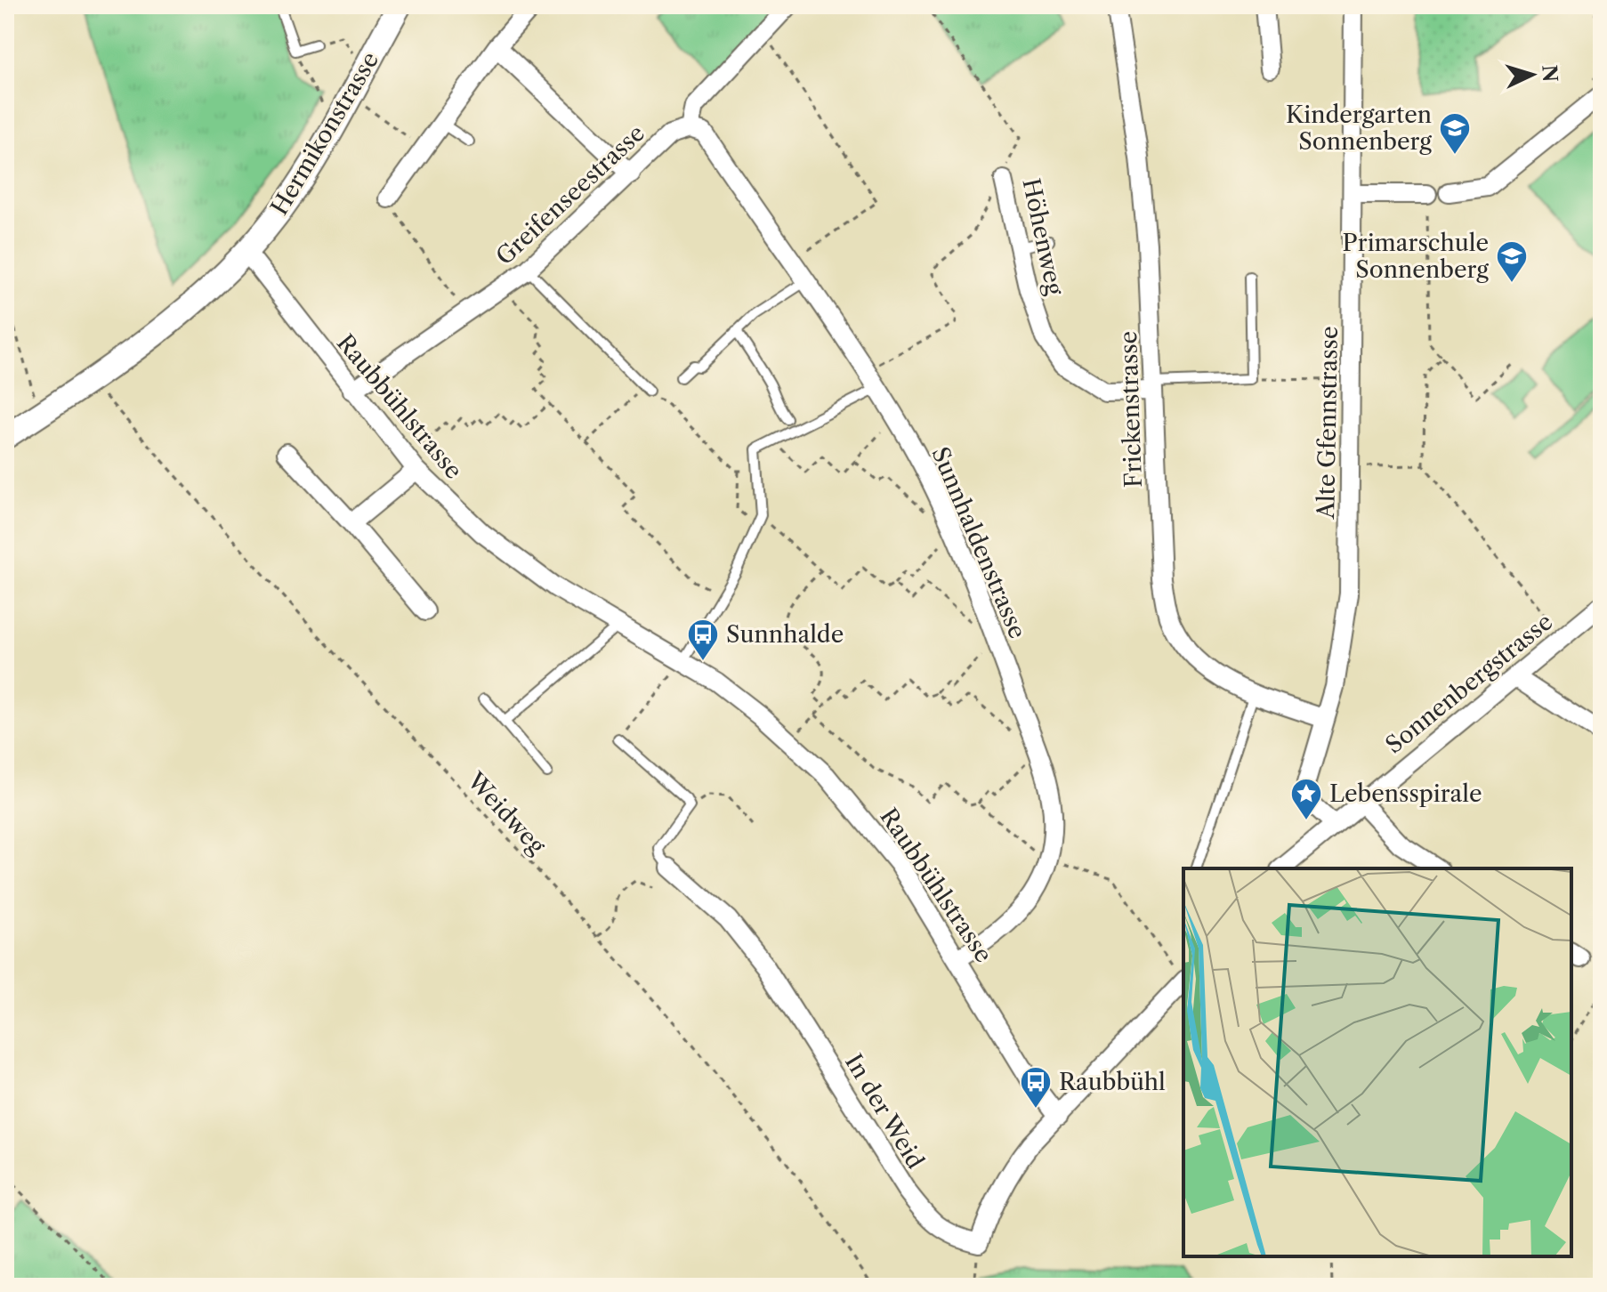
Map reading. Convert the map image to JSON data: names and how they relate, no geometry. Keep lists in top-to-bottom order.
{
  "streets": {
    "street": [
      "Hermikonstrasse",
      "Greifenseestrasse",
      "Höhenweg",
      "Raubbühlstrasse",
      "Frickenstrasse",
      "Alte Gfennstrasse",
      "Sunnhaldenstrasse",
      "Sonnenbergstrasse",
      "In der Weid"
    ],
    "path": ["Weidweg"]
  },
  "crossings": [
    ["Hermikonstrasse", "Raubbühlstrasse"],
    ["Hermikonstrasse", "Weidweg"],
    ["Greifenseestrasse", "Raubbühlstrasse"],
    ["Greifenseestrasse", "Sunnhaldenstrasse"],
    ["Höhenweg", "Frickenstrasse"],
    ["Raubbühlstrasse", "Sunnhaldenstrasse"],
    ["Frickenstrasse", "Alte Gfennstrasse"],
    ["Alte Gfennstrasse", "Sonnenbergstrasse"]
  ],
  "places": {
    "school or university": ["Kindergarten Sonnenberg", "Primarschule Sonnenberg"],
    "bus stop": ["Sunnhalde", "Raubbühl"],
    "place": ["Lebensspirale"]
  },
  "north": "right"
}
